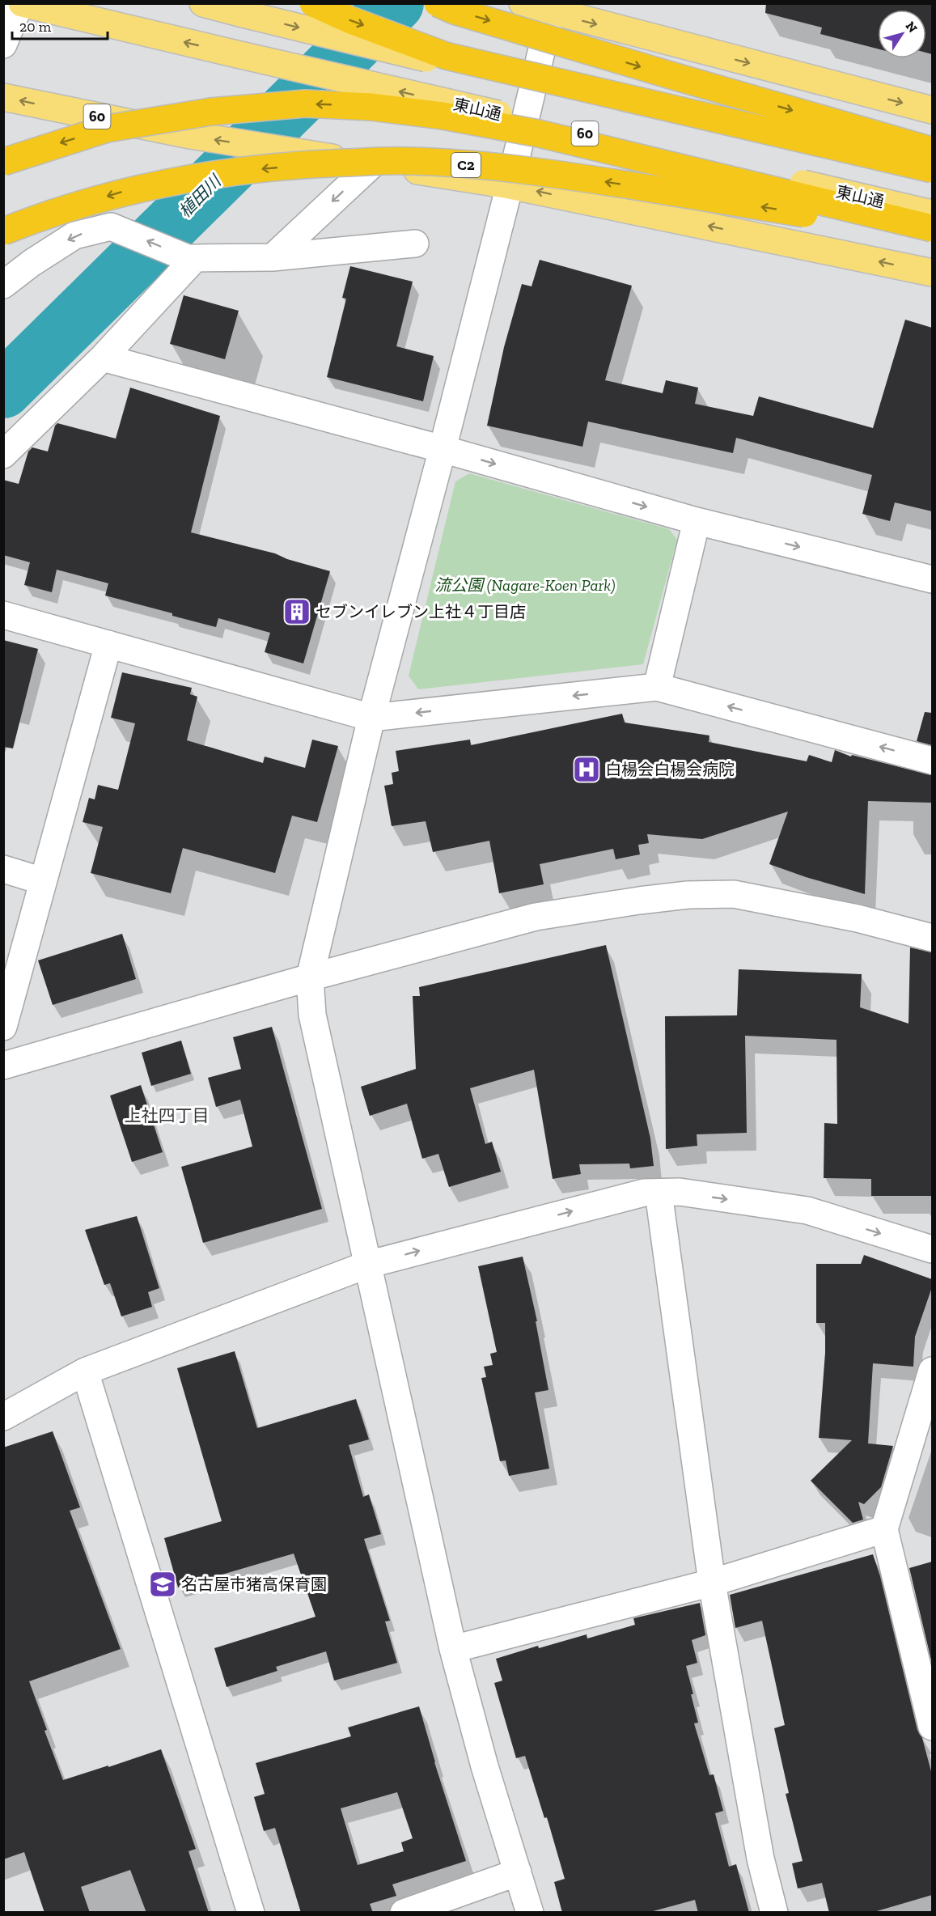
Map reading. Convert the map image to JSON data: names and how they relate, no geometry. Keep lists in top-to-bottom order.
{
  "streets": {
    "highway": ["C2"],
    "main road": ["東山通", "60"]
  },
  "districts": ["上社四丁目"],
  "water": ["植田川"],
  "parks": ["流公園 (Nagare-Koen Park)"],
  "places": {
    "building": ["セブンイレブン上社４丁目店"],
    "hospital": ["白楊会白楊会病院"],
    "school or university": ["名古屋市猪高保育園"]
  },
  "scale_bar": "20 m",
  "north": "top right"
}
